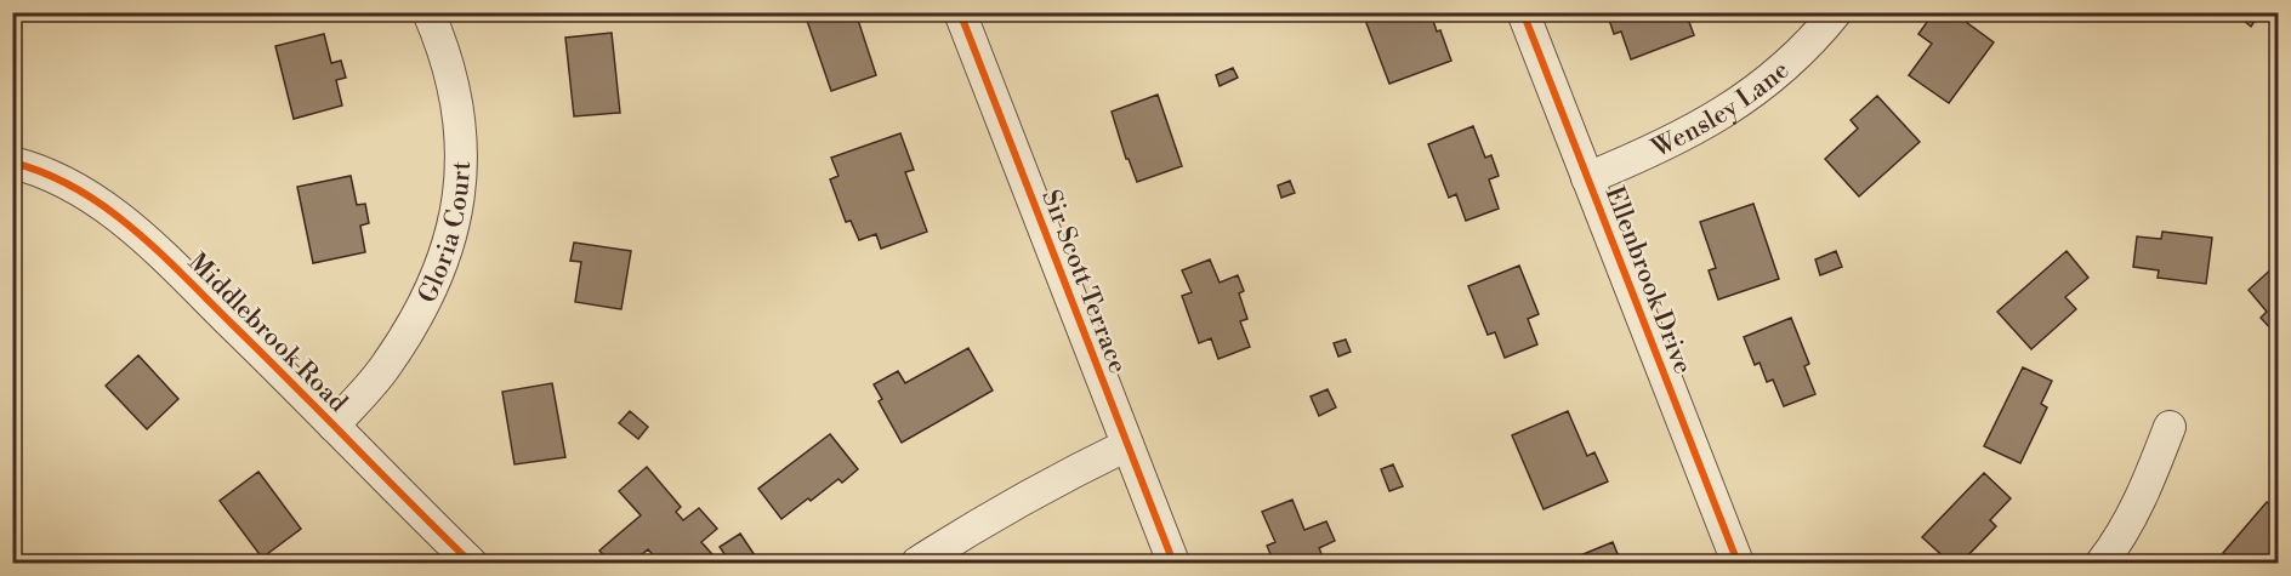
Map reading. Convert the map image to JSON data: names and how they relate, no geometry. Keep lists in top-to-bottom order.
{
  "streets": {
    "street": [
      "Wensley Lane",
      "Gloria Court",
      "Ellenbrook Drive",
      "Sir Scott Terrace",
      "Middlebrook Road"
    ]
  },
  "crossings": [
    ["Wensley Lane", "Ellenbrook Drive"],
    ["Gloria Court", "Middlebrook Road"]
  ]
}
